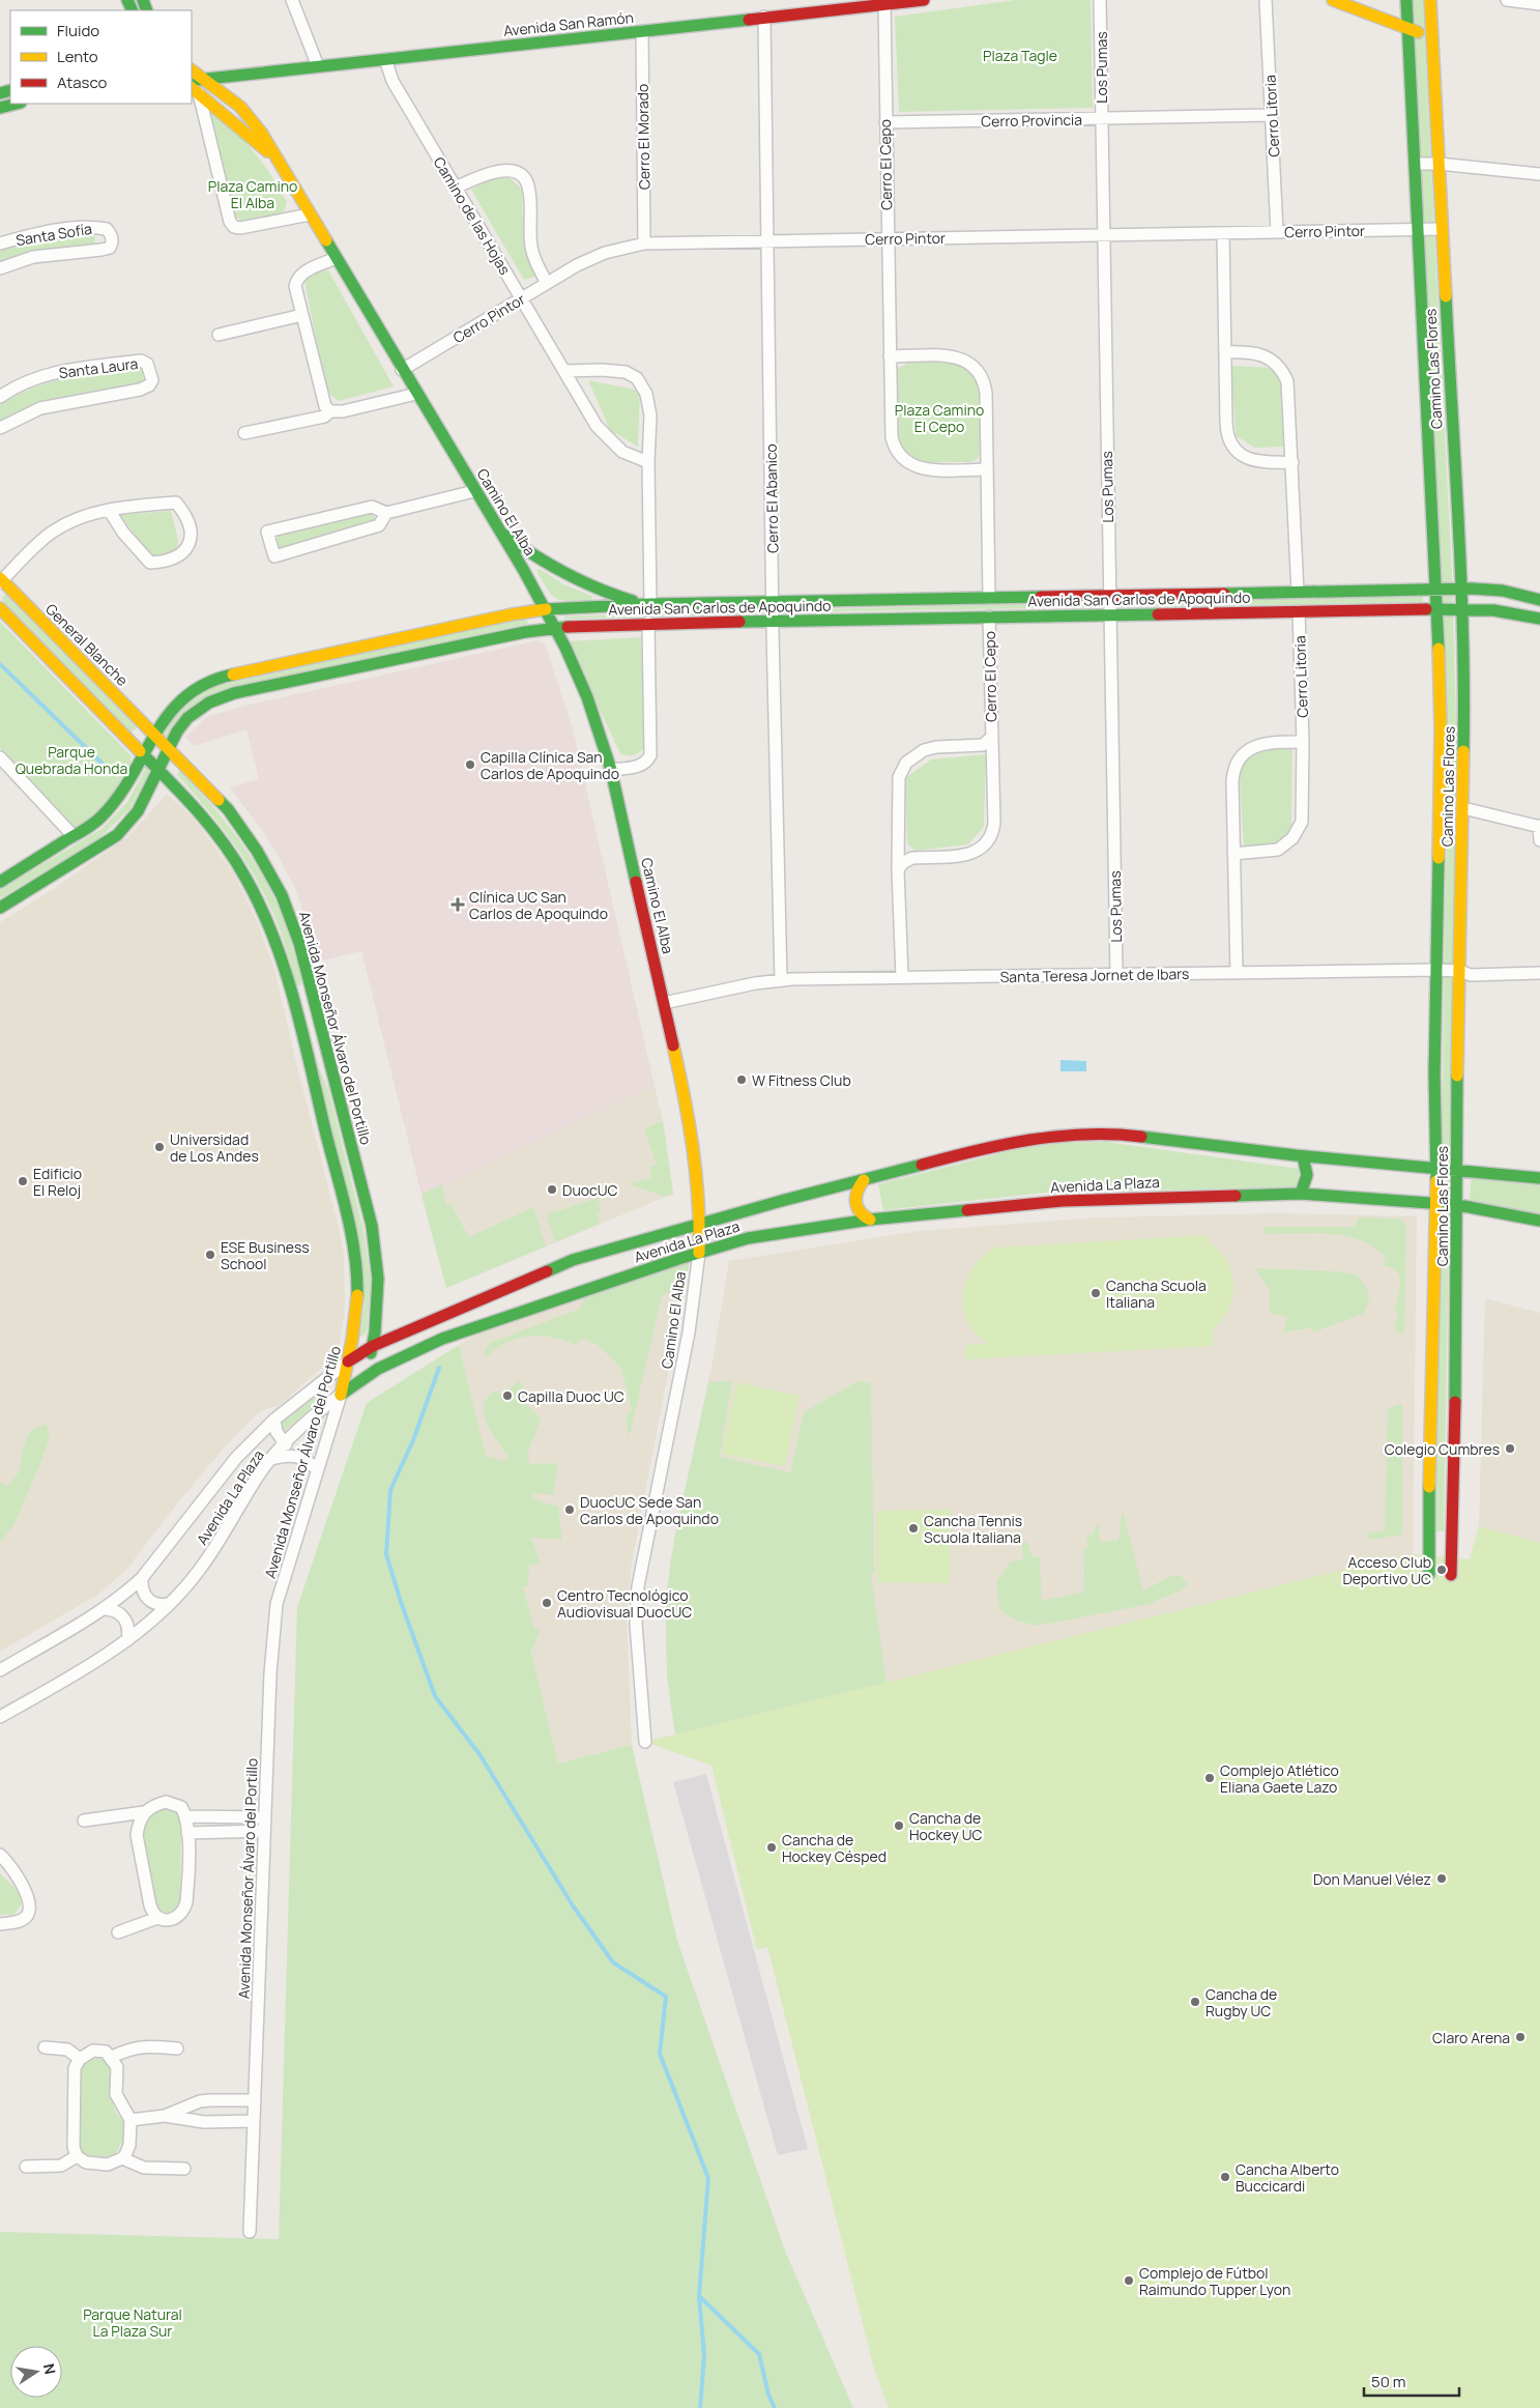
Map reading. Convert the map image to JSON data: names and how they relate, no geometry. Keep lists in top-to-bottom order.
{
  "streets": {
    "street": [
      "Avenida San Ramón",
      "Los Pumas",
      "Cerro Litoria",
      "Cerro Provincia",
      "Cerro El Morado",
      "Cerro El Cepo",
      "Camino de las Hojas",
      "Cerro Pintor",
      "Santa Sofía",
      "Santa Laura",
      "Camino Las Flores",
      "Cerro El Abanico",
      "Camino El Alba",
      "Avenida San Carlos de Apoquindo",
      "General Blanche",
      "Santa Teresa Jornet de Ibars",
      "Avenida Monseñor Álvaro del Portillo",
      "Avenida La Plaza"
    ]
  },
  "crossings": [
    ["Avenida San Ramón", "Cerro El Morado"],
    ["Avenida San Ramón", "Cerro El Cepo"],
    ["Avenida San Ramón", "Camino de las Hojas"],
    ["Avenida San Ramón", "Cerro El Abanico"],
    ["Avenida San Ramón", "Camino El Alba"],
    ["Los Pumas", "Cerro Provincia"],
    ["Los Pumas", "Cerro Pintor"],
    ["Los Pumas", "Avenida San Carlos de Apoquindo"],
    ["Los Pumas", "Santa Teresa Jornet de Ibars"],
    ["Cerro Litoria", "Cerro Provincia"],
    ["Cerro Litoria", "Cerro Pintor"],
    ["Cerro Litoria", "Avenida San Carlos de Apoquindo"],
    ["Cerro Provincia", "Cerro El Cepo"],
    ["Cerro El Morado", "Cerro Pintor"],
    ["Cerro El Cepo", "Cerro Pintor"],
    ["Cerro El Cepo", "Avenida San Carlos de Apoquindo"],
    ["Cerro El Cepo", "Santa Teresa Jornet de Ibars"],
    ["Camino de las Hojas", "Cerro Pintor"],
    ["Cerro Pintor", "Camino Las Flores"],
    ["Cerro Pintor", "Cerro El Abanico"],
    ["Cerro Pintor", "Camino El Alba"],
    ["Camino Las Flores", "Avenida San Carlos de Apoquindo"],
    ["Camino Las Flores", "Santa Teresa Jornet de Ibars"],
    ["Camino Las Flores", "Avenida La Plaza"],
    ["Cerro El Abanico", "Avenida San Carlos de Apoquindo"],
    ["Cerro El Abanico", "Santa Teresa Jornet de Ibars"],
    ["Camino El Alba", "Avenida San Carlos de Apoquindo"],
    ["Camino El Alba", "Santa Teresa Jornet de Ibars"],
    ["Camino El Alba", "Avenida La Plaza"],
    ["Avenida San Carlos de Apoquindo", "General Blanche"],
    ["Avenida San Carlos de Apoquindo", "Avenida Monseñor Álvaro del Portillo"],
    ["General Blanche", "Avenida Monseñor Álvaro del Portillo"],
    ["Avenida Monseñor Álvaro del Portillo", "Avenida La Plaza"]
  ],
  "parks": [
    "Plaza Tagle",
    "Plaza Camino El Alba",
    "Plaza Camino El Cepo",
    "Parque Quebrada Honda",
    "Parque Natural La Plaza Sur"
  ],
  "places": {
    "other": [
      "Capilla Clínica San Carlos de Apoquindo",
      "W Fitness Club",
      "Universidad de Los Andes",
      "Edificio El Reloj",
      "DuocUC",
      "ESE Business School",
      "Cancha Scuola Italiana",
      "Capilla Duoc UC",
      "Colegio Cumbres",
      "DuocUC Sede San Carlos de Apoquindo",
      "Cancha Tennis Scuola Italiana",
      "Acceso Club Deportivo UC",
      "Centro Tecnológico Audiovisual DuocUC",
      "Complejo Atlético Eliana Gaete Lazo",
      "Cancha de Hockey UC",
      "Cancha de Hockey Césped",
      "Don Manuel Vélez",
      "Cancha de Rugby UC",
      "Claro Arena",
      "Cancha Alberto Buccicardi",
      "Complejo de Fútbol Raimundo Tupper Lyon"
    ],
    "health": ["Clínica UC San Carlos de Apoquindo"]
  },
  "legend": ["Fluido", "Lento", "Atasco"],
  "scale_bar": "50 m",
  "north": "right"
}
